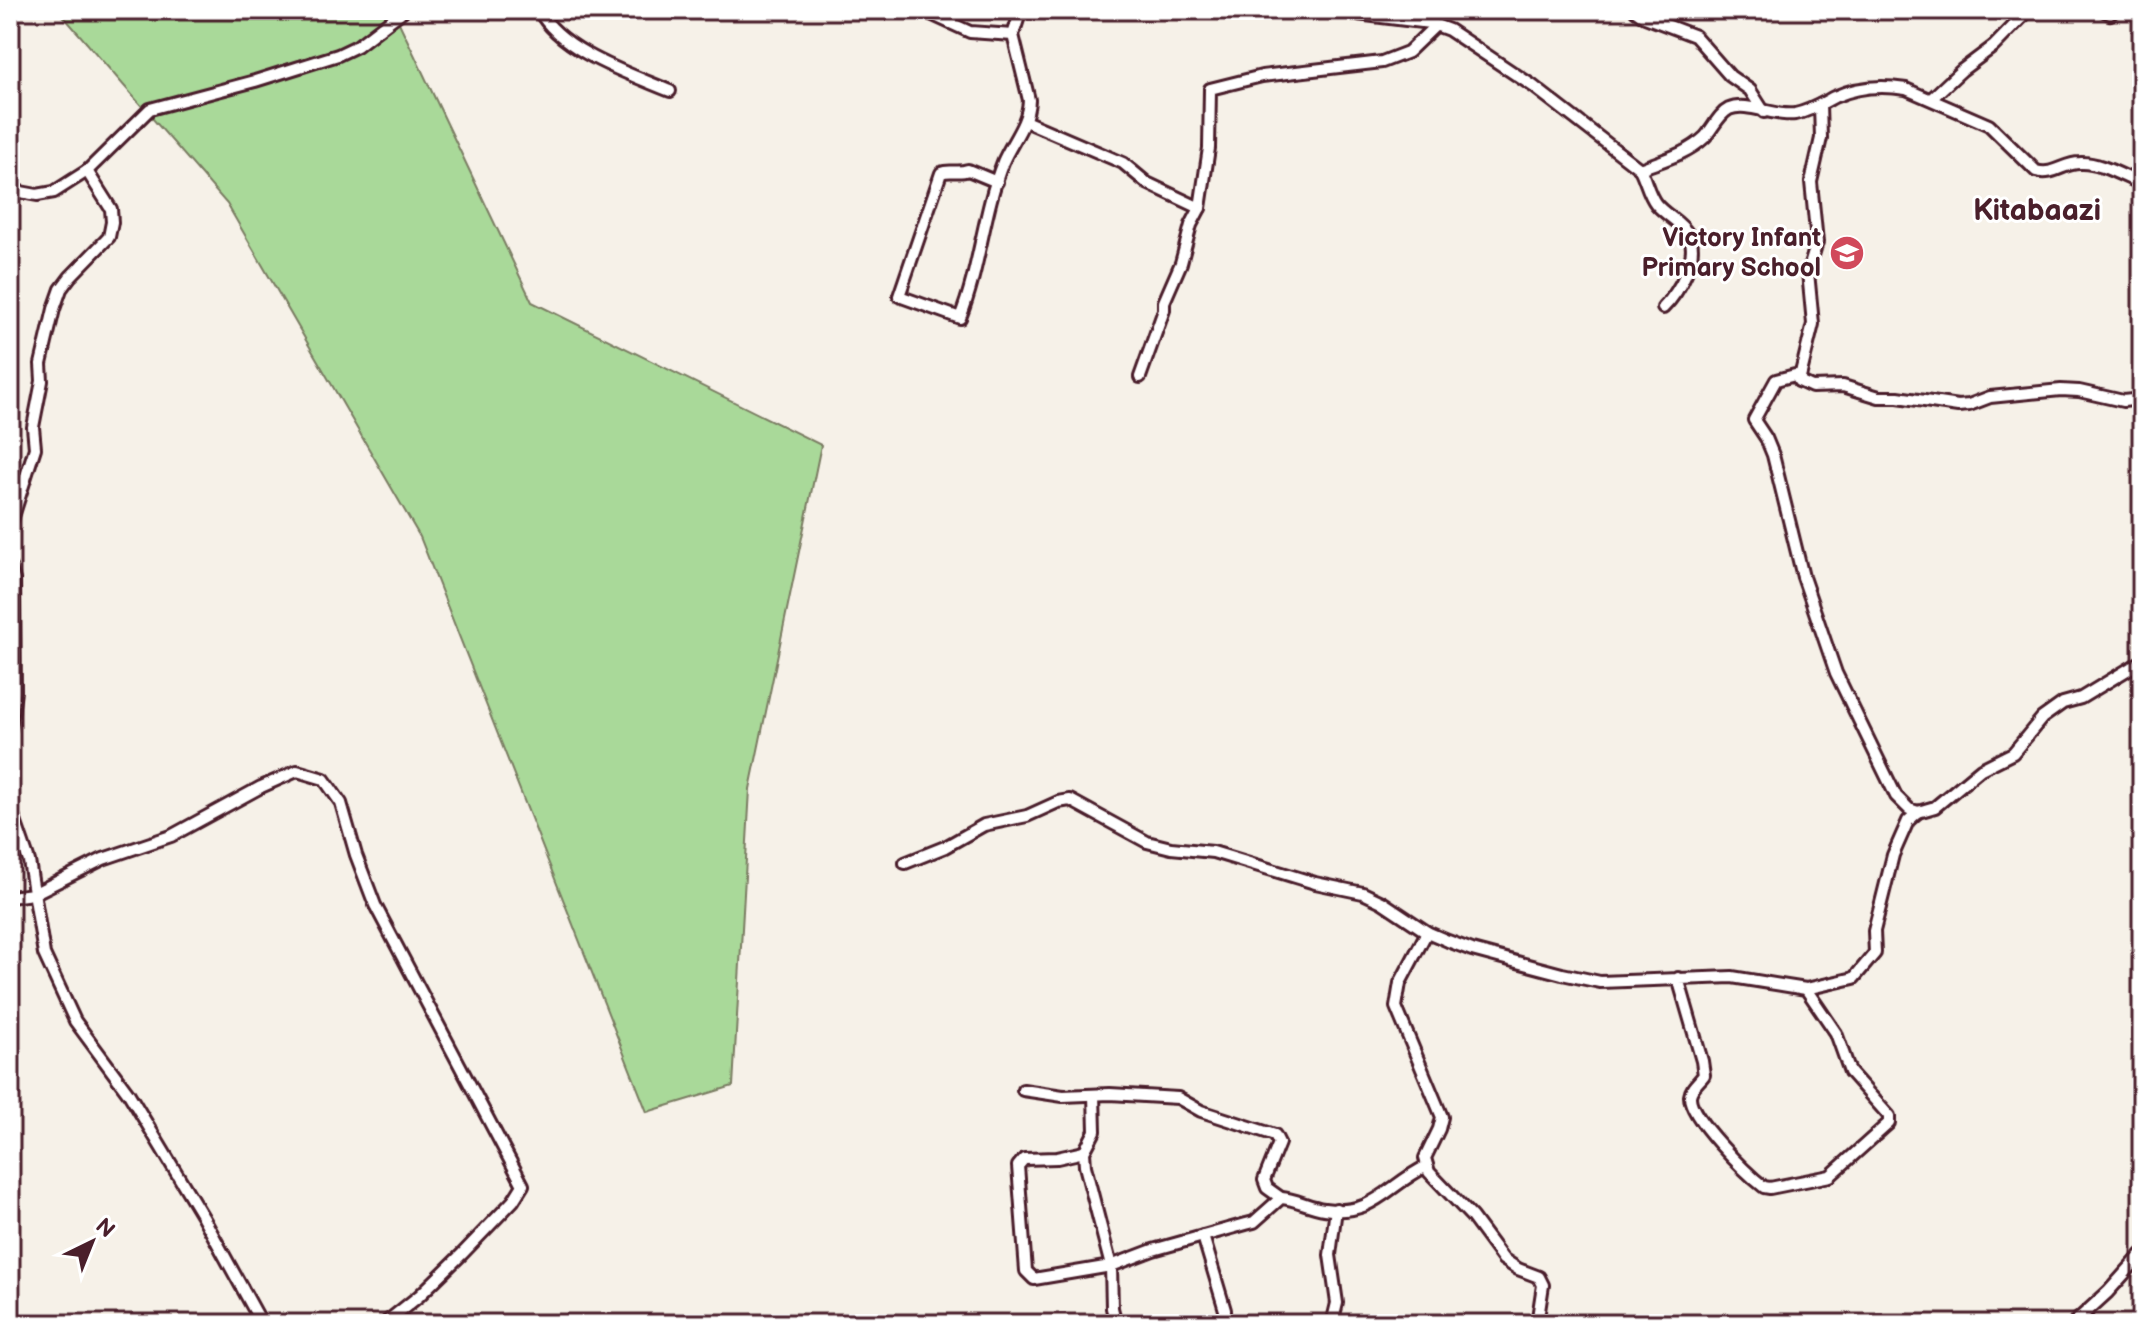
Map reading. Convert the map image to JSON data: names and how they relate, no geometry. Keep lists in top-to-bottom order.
{
  "districts": ["Kitabaazi"],
  "places": {
    "school or university": ["Victory Infant Primary School"]
  },
  "north": "top right"
}
